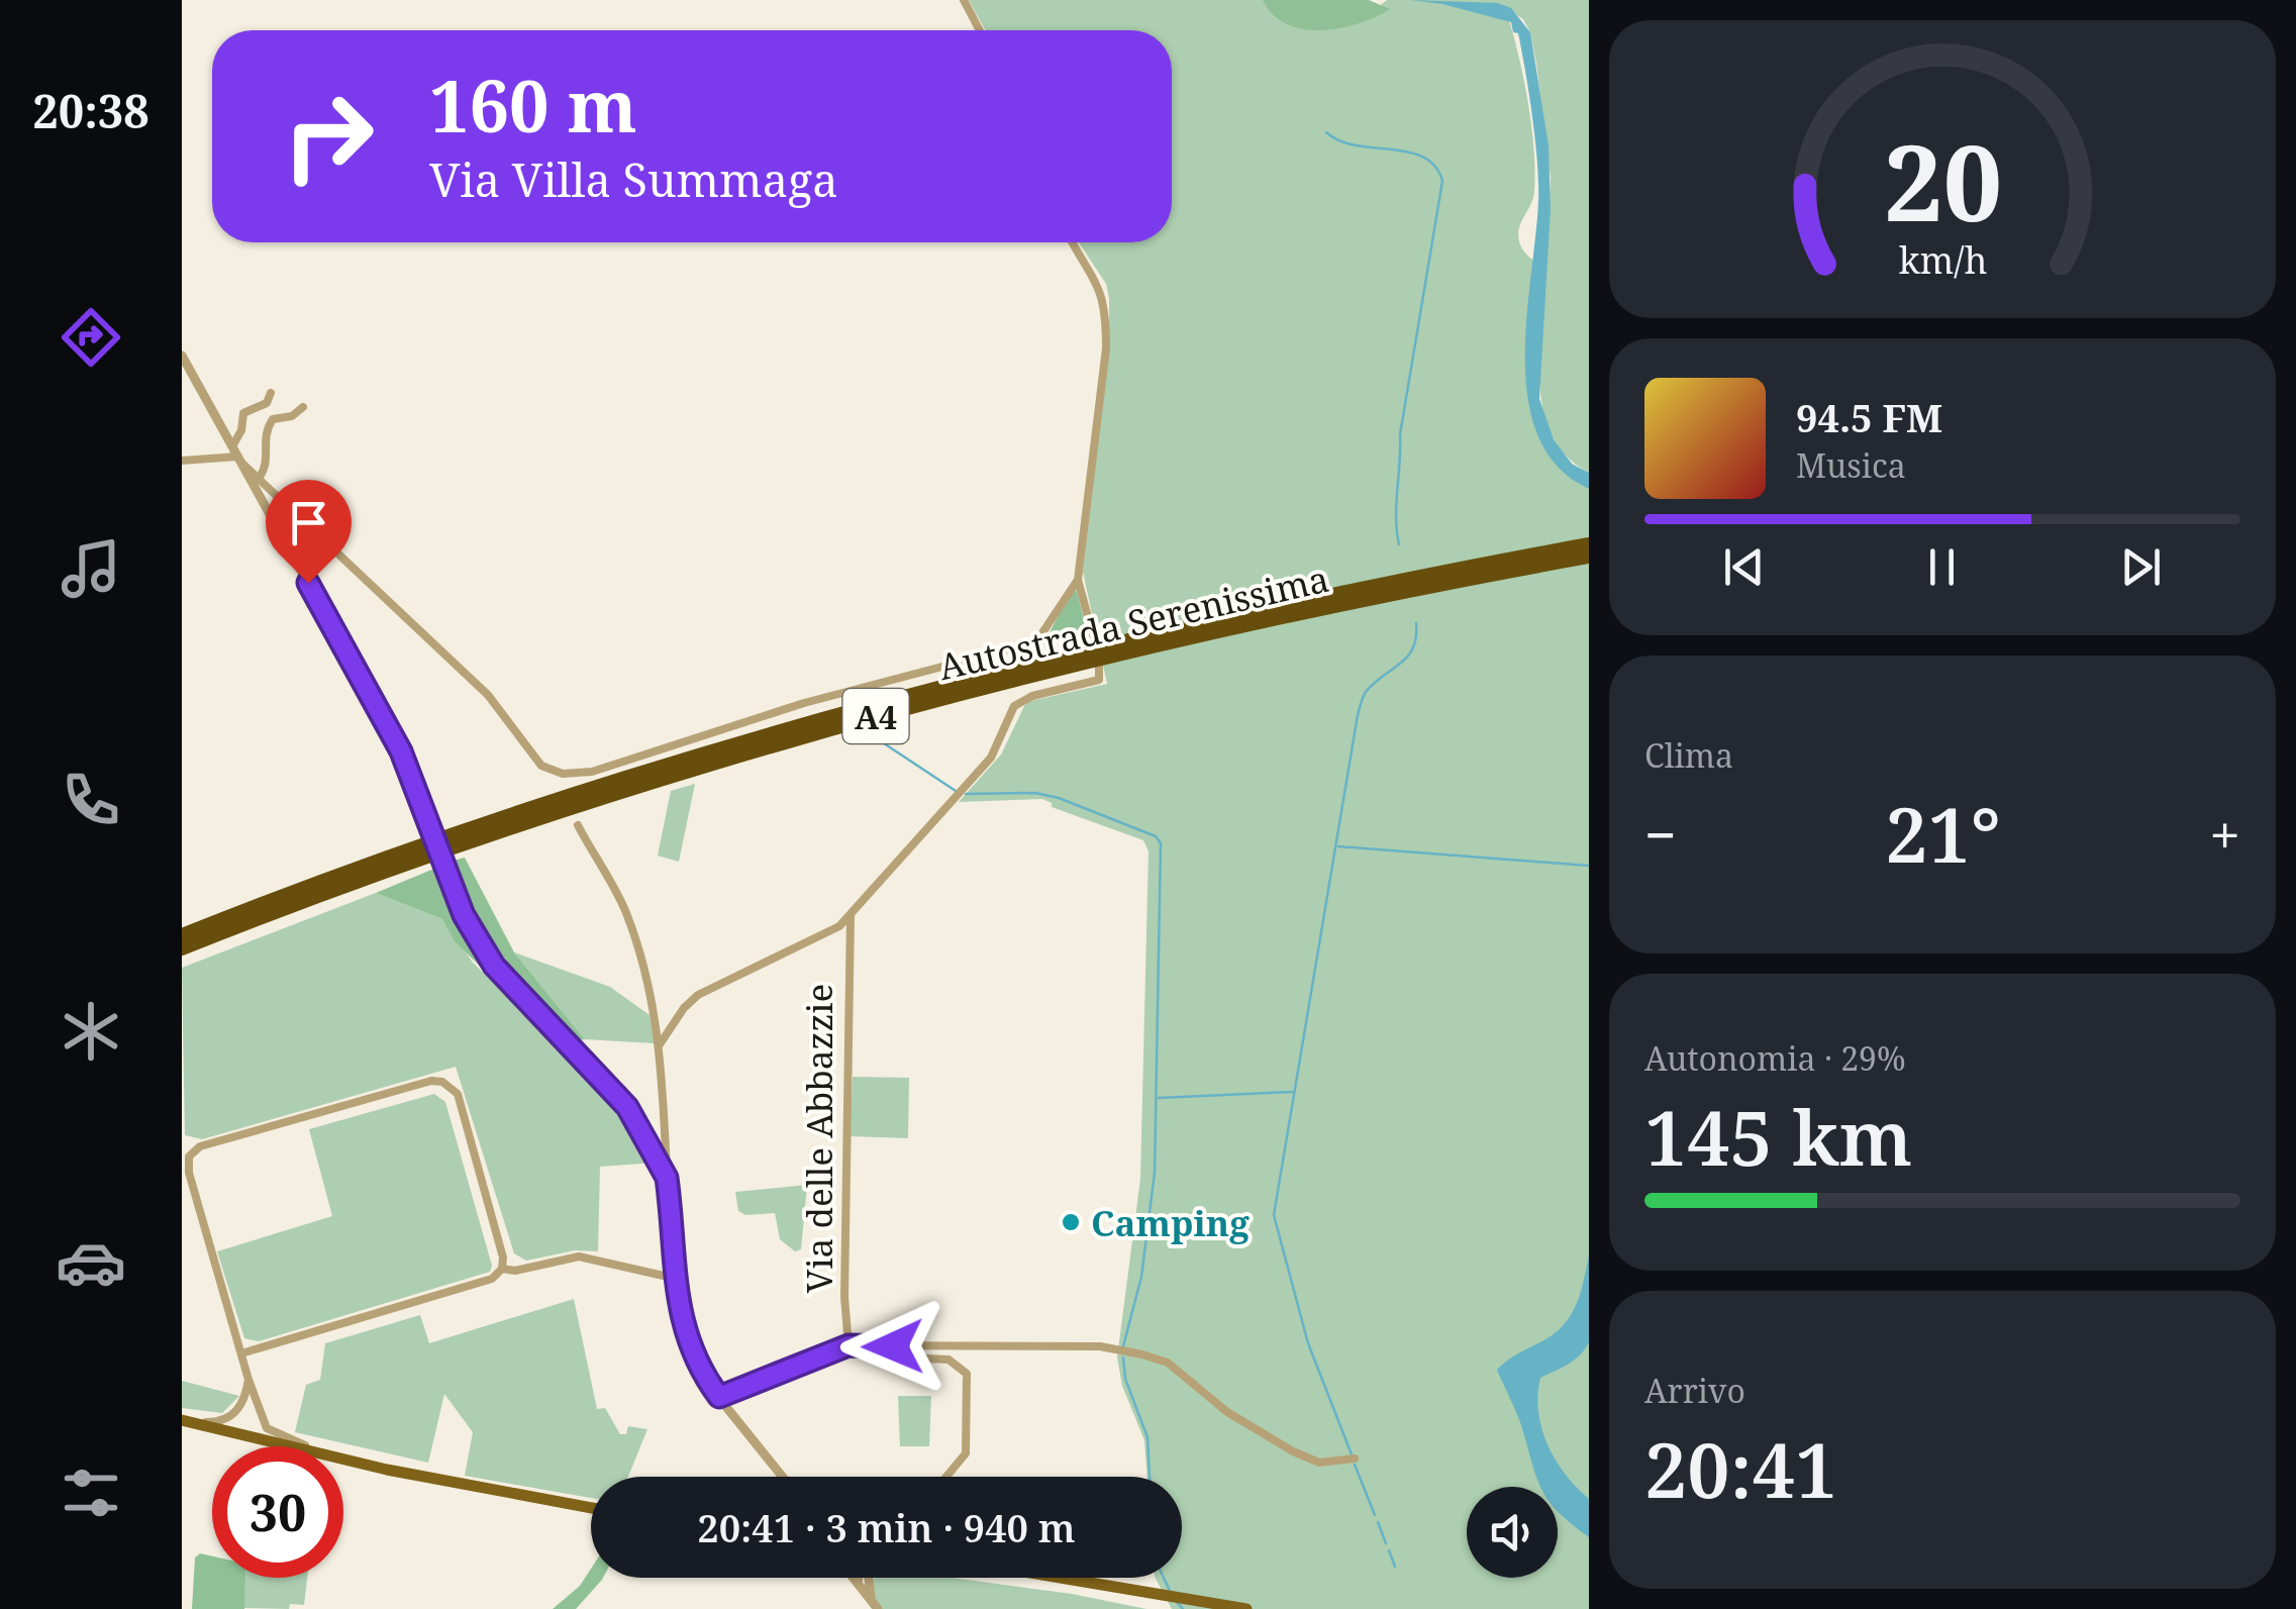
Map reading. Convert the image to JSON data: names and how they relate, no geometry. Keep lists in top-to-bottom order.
{
  "streets": {
    "highway": ["Autostrada Serenissima", "A4"],
    "street": ["Via delle Abbazzie"]
  },
  "places": ["Camping"],
  "page": {
    "tabs": "20:38",
    "turn": ["160 m", "Via Villa Summaga"],
    "song": ["94.5 FM", "Musica"],
    "tile": [
      "Clima",
      ["Autonomia · 29%", "145 km"],
      ["Arrivo", "20:41"]
    ],
    "heat": ["−", "21°", "+"],
    "limit": "30",
    "trip": "20:41 · 3 min · 940 m",
    "gauge": ["20", "km/h"]
  }
}
